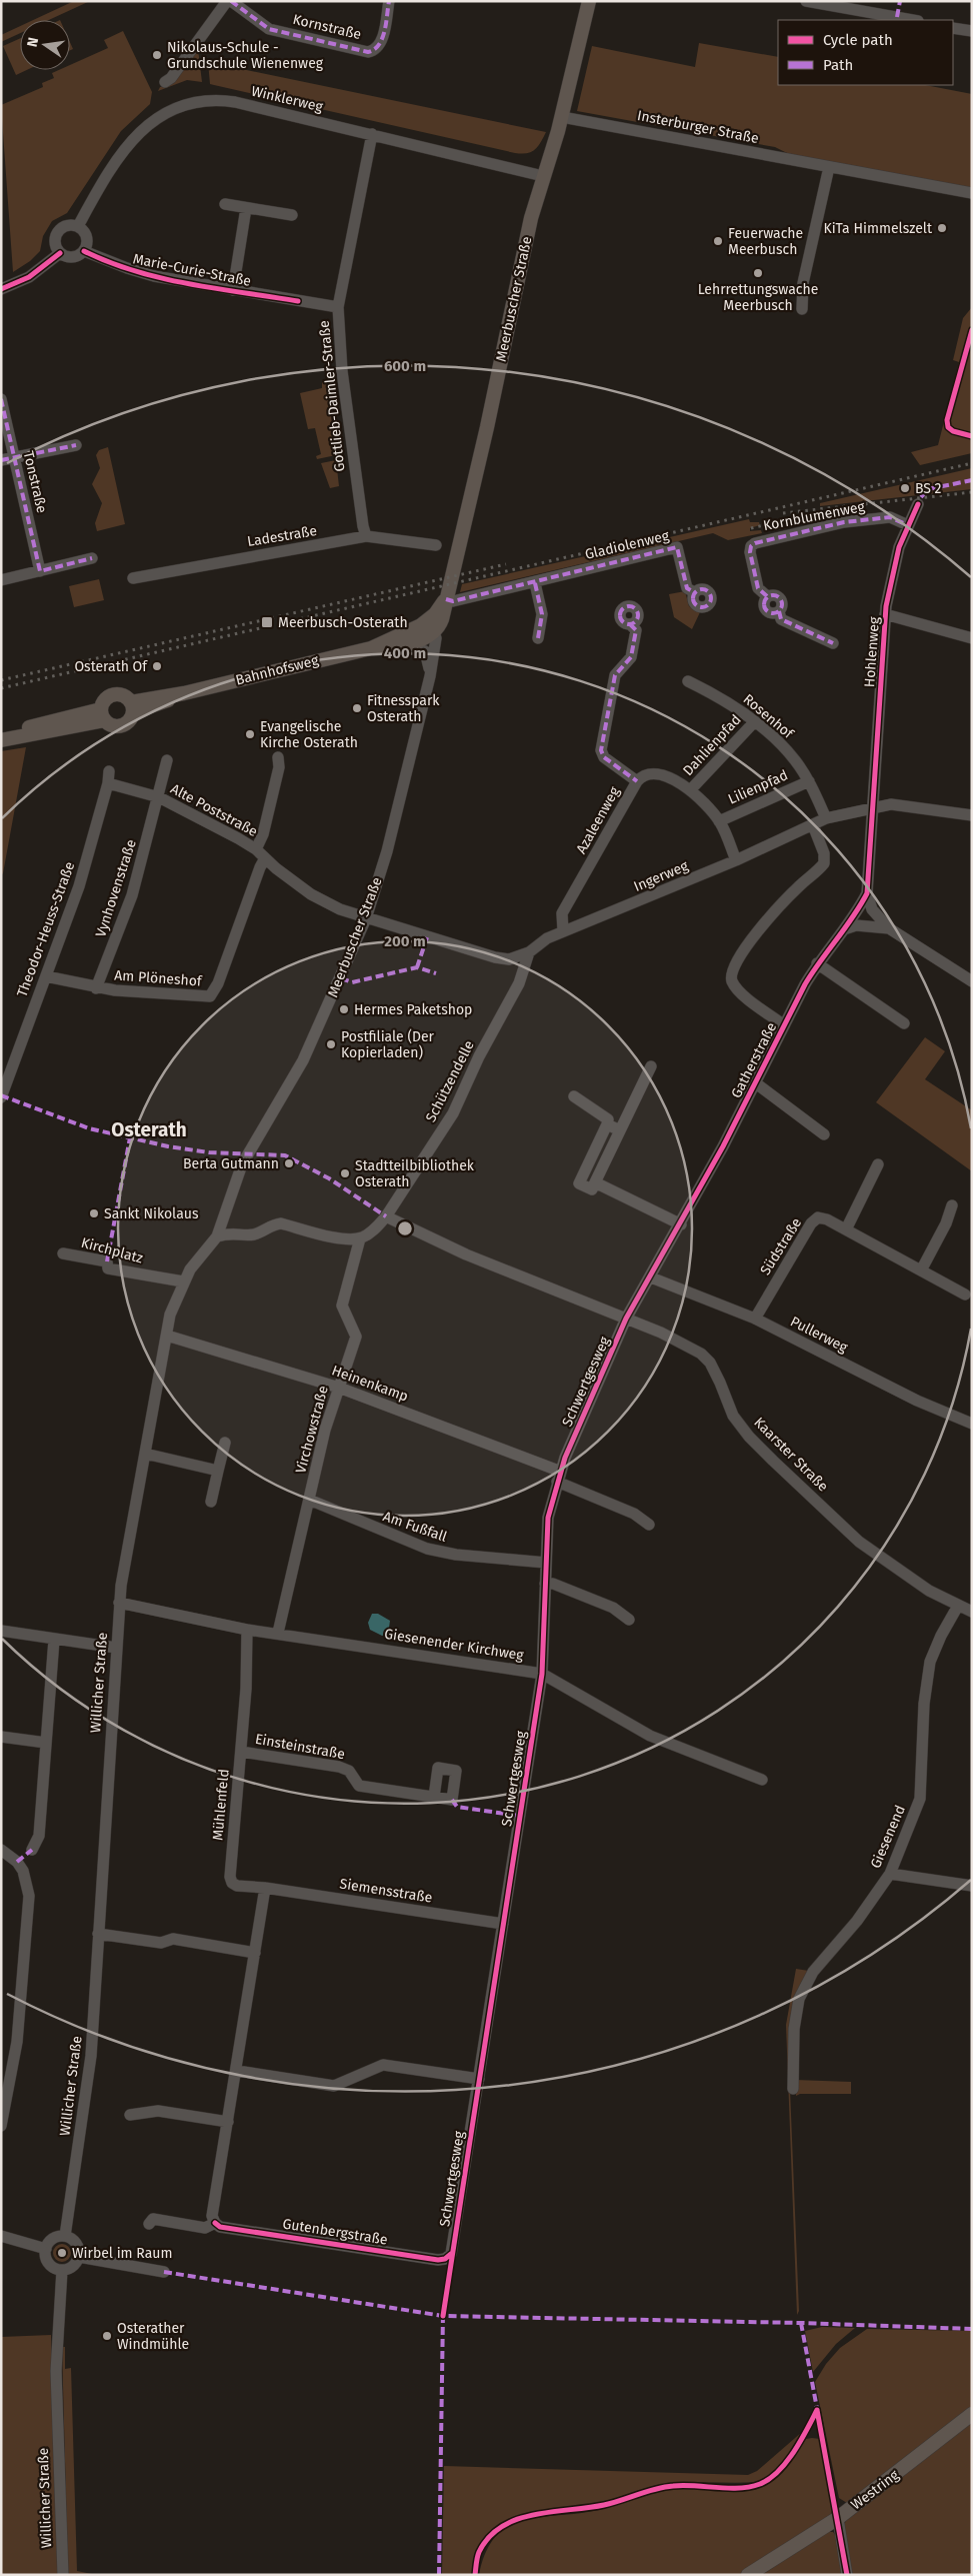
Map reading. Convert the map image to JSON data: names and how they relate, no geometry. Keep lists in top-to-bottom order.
{
  "streets": {
    "main road": ["Meerbuscher Straße", "Bahnhofsweg", "Westring"],
    "street": [
      "Kornstraße",
      "Winklerweg",
      "Insterburger Straße",
      "Marie-Curie-Straße",
      "Gottlieb-Daimler-Straße",
      "Tonstraße",
      "Kornblumenweg",
      "Ladestraße",
      "Gladiolenweg",
      "Hohlenweg",
      "Rosenhof",
      "Dahlienpfad",
      "Lilienpfad",
      "Alte Poststraße",
      "Azaleenweg",
      "Ingerweg",
      "Vynhovenstraße",
      "Theodor-Heuss-Straße",
      "Am Plöneshof",
      "Gatherstraße",
      "Schützendelle",
      "Südstraße",
      "Kirchplatz",
      "Pullerweg",
      "Schwertgesweg",
      "Heinenkamp",
      "Virchowstraße",
      "Kaarster Straße",
      "Am Fußfall",
      "Giesenender Kirchweg",
      "Willicher Straße",
      "Einsteinstraße",
      "Mühlenfeld",
      "Giesenend",
      "Siemensstraße",
      "Gutenbergstraße"
    ]
  },
  "crossings": [
    ["Winklerweg", "Marie-Curie-Straße"],
    ["Winklerweg", "Meerbuscher Straße"],
    ["Winklerweg", "Gottlieb-Daimler-Straße"],
    ["Insterburger Straße", "Meerbuscher Straße"],
    ["Marie-Curie-Straße", "Gottlieb-Daimler-Straße"],
    ["Meerbuscher Straße", "Gladiolenweg"],
    ["Meerbuscher Straße", "Bahnhofsweg"],
    ["Meerbuscher Straße", "Alte Poststraße"],
    ["Meerbuscher Straße", "Ingerweg"],
    ["Meerbuscher Straße", "Willicher Straße"],
    ["Gottlieb-Daimler-Straße", "Ladestraße"],
    ["Kornblumenweg", "Hohlenweg"],
    ["Hohlenweg", "Ingerweg"],
    ["Hohlenweg", "Gatherstraße"],
    ["Rosenhof", "Dahlienpfad"],
    ["Rosenhof", "Lilienpfad"],
    ["Rosenhof", "Ingerweg"],
    ["Alte Poststraße", "Ingerweg"],
    ["Alte Poststraße", "Vynhovenstraße"],
    ["Alte Poststraße", "Theodor-Heuss-Straße"],
    ["Alte Poststraße", "Am Plöneshof"],
    ["Azaleenweg", "Ingerweg"],
    ["Ingerweg", "Gatherstraße"],
    ["Ingerweg", "Schützendelle"],
    ["Vynhovenstraße", "Am Plöneshof"],
    ["Theodor-Heuss-Straße", "Am Plöneshof"],
    ["Gatherstraße", "Pullerweg"],
    ["Gatherstraße", "Schwertgesweg"],
    ["Gatherstraße", "Kaarster Straße"],
    ["Schützendelle", "Virchowstraße"],
    ["Schützendelle", "Kaarster Straße"],
    ["Südstraße", "Pullerweg"],
    ["Kirchplatz", "Willicher Straße"],
    ["Schwertgesweg", "Heinenkamp"],
    ["Schwertgesweg", "Kaarster Straße"],
    ["Schwertgesweg", "Am Fußfall"],
    ["Schwertgesweg", "Giesenender Kirchweg"],
    ["Schwertgesweg", "Siemensstraße"],
    ["Schwertgesweg", "Gutenbergstraße"],
    ["Heinenkamp", "Virchowstraße"],
    ["Heinenkamp", "Willicher Straße"],
    ["Virchowstraße", "Am Fußfall"],
    ["Virchowstraße", "Giesenender Kirchweg"],
    ["Kaarster Straße", "Giesenend"],
    ["Giesenender Kirchweg", "Willicher Straße"],
    ["Giesenender Kirchweg", "Mühlenfeld"],
    ["Einsteinstraße", "Mühlenfeld"],
    ["Mühlenfeld", "Siemensstraße"]
  ],
  "districts": ["Osterath"],
  "places": {
    "other": [
      "Nikolaus-Schule - Grundschule Wienenweg",
      "KiTa Himmelszelt",
      "Feuerwache Meerbusch",
      "Lehrrettungswache Meerbusch",
      "BS 2",
      "Osterath Of",
      "Fitnesspark Osterath",
      "Evangelische Kirche Osterath",
      "Hermes Paketshop",
      "Postfiliale (Der Kopierladen)",
      "Berta Gutmann",
      "Stadtteilbibliothek Osterath",
      "Sankt Nikolaus",
      "Wirbel im Raum",
      "Osterather Windmühle"
    ],
    "transit": ["Meerbusch-Osterath"]
  },
  "legend": ["Cycle path", "Path"],
  "north": "left",
  "rings": ["600 m", "400 m", "200 m"]
}
